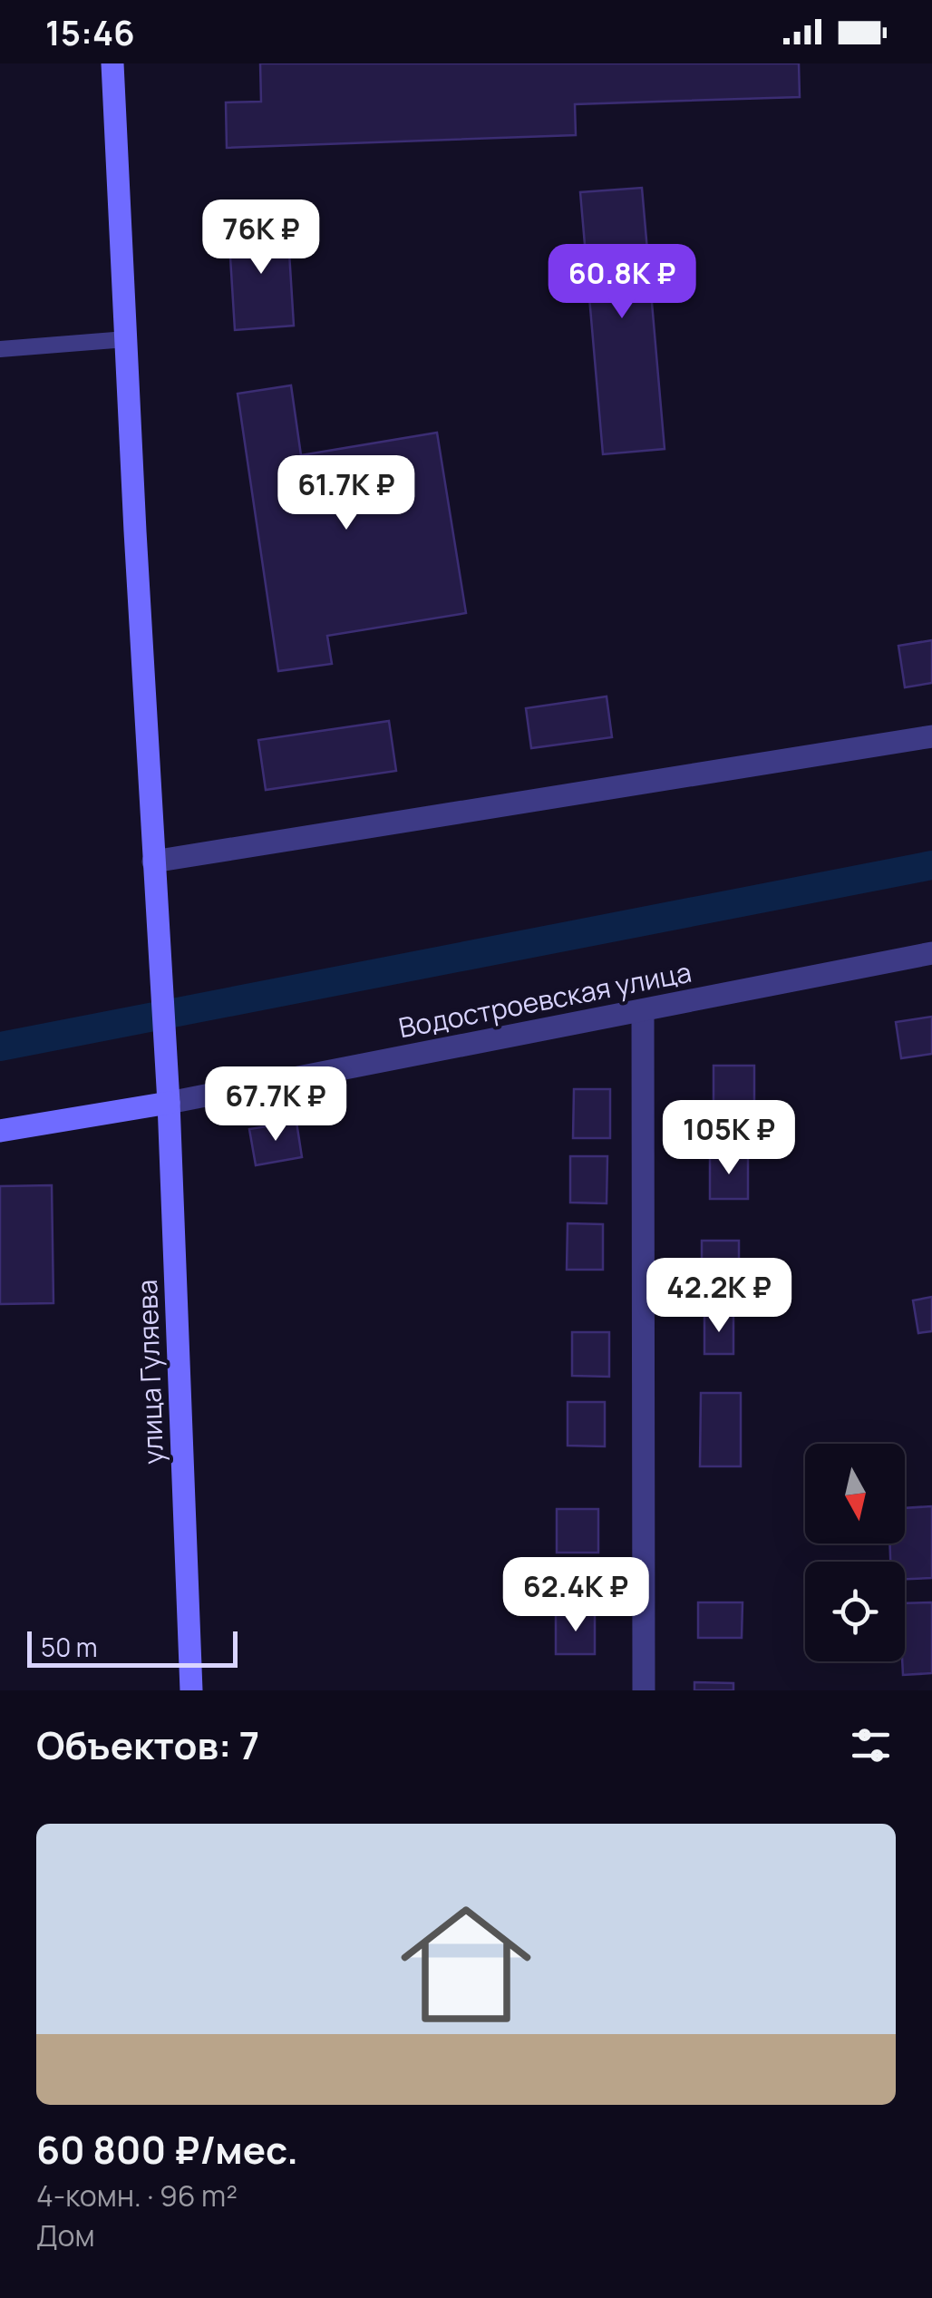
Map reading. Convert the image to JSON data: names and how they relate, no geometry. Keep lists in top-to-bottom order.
{
  "streets": {
    "main road": ["улица Гуляева"],
    "street": ["Водостроевская улица"]
  },
  "crossings": [
    ["Водостроевская улица", "улица Гуляева"]
  ],
  "scale_bar": "50 m",
  "north": "bottom",
  "page": {
    "status": "15:46",
    "price": [
      "76K ₽",
      "60.8K ₽",
      "61.7K ₽",
      "67.7K ₽",
      "105K ₽",
      "42.2K ₽",
      "62.4K ₽"
    ],
    "scale": "50 m",
    "heading": "Объектов: 7",
    "list": [
      {
        "name": "60 800 ₽/мес.",
        "note": "4-комн. · 96 m² · Дом"
      }
    ]
  }
}
